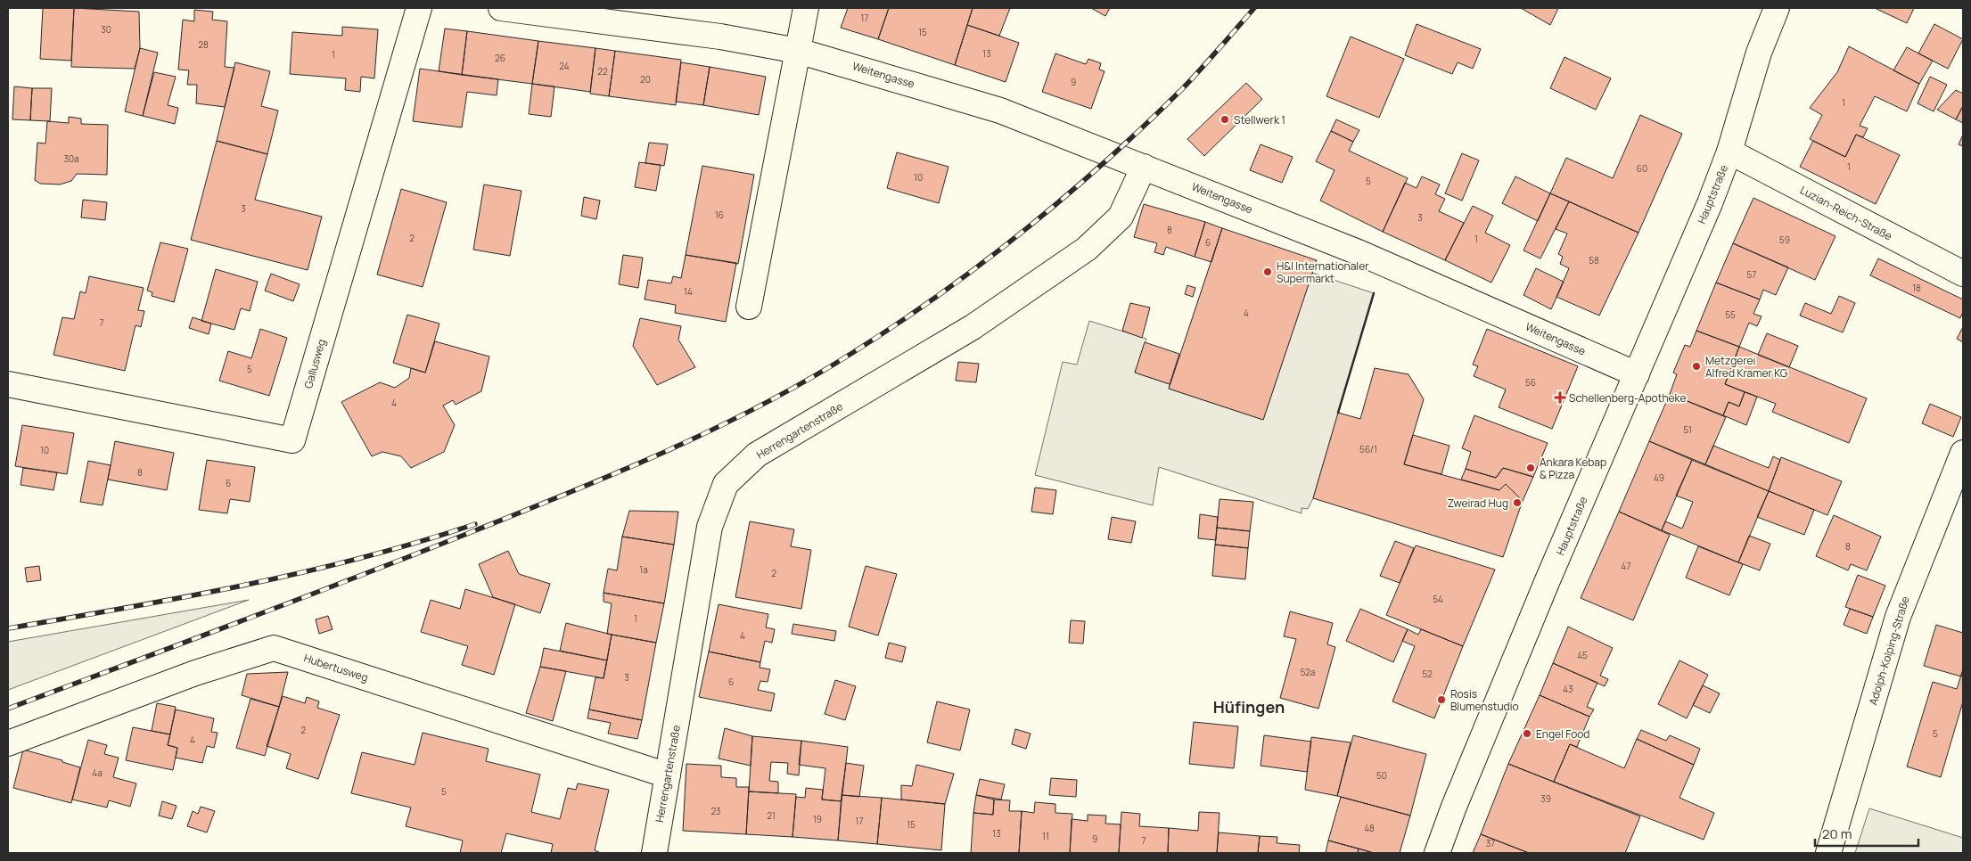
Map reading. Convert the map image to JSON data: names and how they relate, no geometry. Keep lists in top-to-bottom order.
{
  "streets": {
    "street": [
      "Weitengasse",
      "Hauptstraße",
      "Luzian-Reich-Straße",
      "Gallusweg",
      "Herrengartenstraße",
      "Adolph-Kolping-Straße",
      "Hubertusweg"
    ]
  },
  "crossings": [
    ["Weitengasse", "Hauptstraße"],
    ["Weitengasse", "Herrengartenstraße"],
    ["Hauptstraße", "Luzian-Reich-Straße"],
    ["Herrengartenstraße", "Hubertusweg"]
  ],
  "districts": ["Hüfingen"],
  "places": {
    "other": [
      "Stellwerk 1",
      "H&I Internationaler Supermarkt",
      "Metzgerei Alfred Kramer KG",
      "Ankara Kebap & Pizza",
      "Zweirad Hug",
      "Rosis Blumenstudio",
      "Engel Food"
    ],
    "health": ["Schellenberg-Apotheke"]
  },
  "house_numbers": [
    "17",
    "30",
    "15",
    "28",
    "13",
    "1",
    "26",
    "24",
    "22",
    "20",
    "9",
    "1",
    "30a",
    "1",
    "60",
    "10",
    "5",
    "3",
    "16",
    "3",
    "8",
    "2",
    "1",
    "59",
    "6",
    "58",
    "57",
    "18",
    "14",
    "4",
    "55",
    "7",
    "5",
    "56",
    "4",
    "51",
    "56/1",
    "10",
    "8",
    "49",
    "6",
    "8",
    "47",
    "1a",
    "2",
    "54",
    "1",
    "4",
    "45",
    "52a",
    "52",
    "3",
    "6",
    "43",
    "2",
    "5",
    "4",
    "4a",
    "50",
    "5",
    "39",
    "23",
    "21",
    "19",
    "17",
    "15",
    "48",
    "13",
    "11",
    "9",
    "7",
    "37"
  ],
  "scale_bar": "20 m"
}
